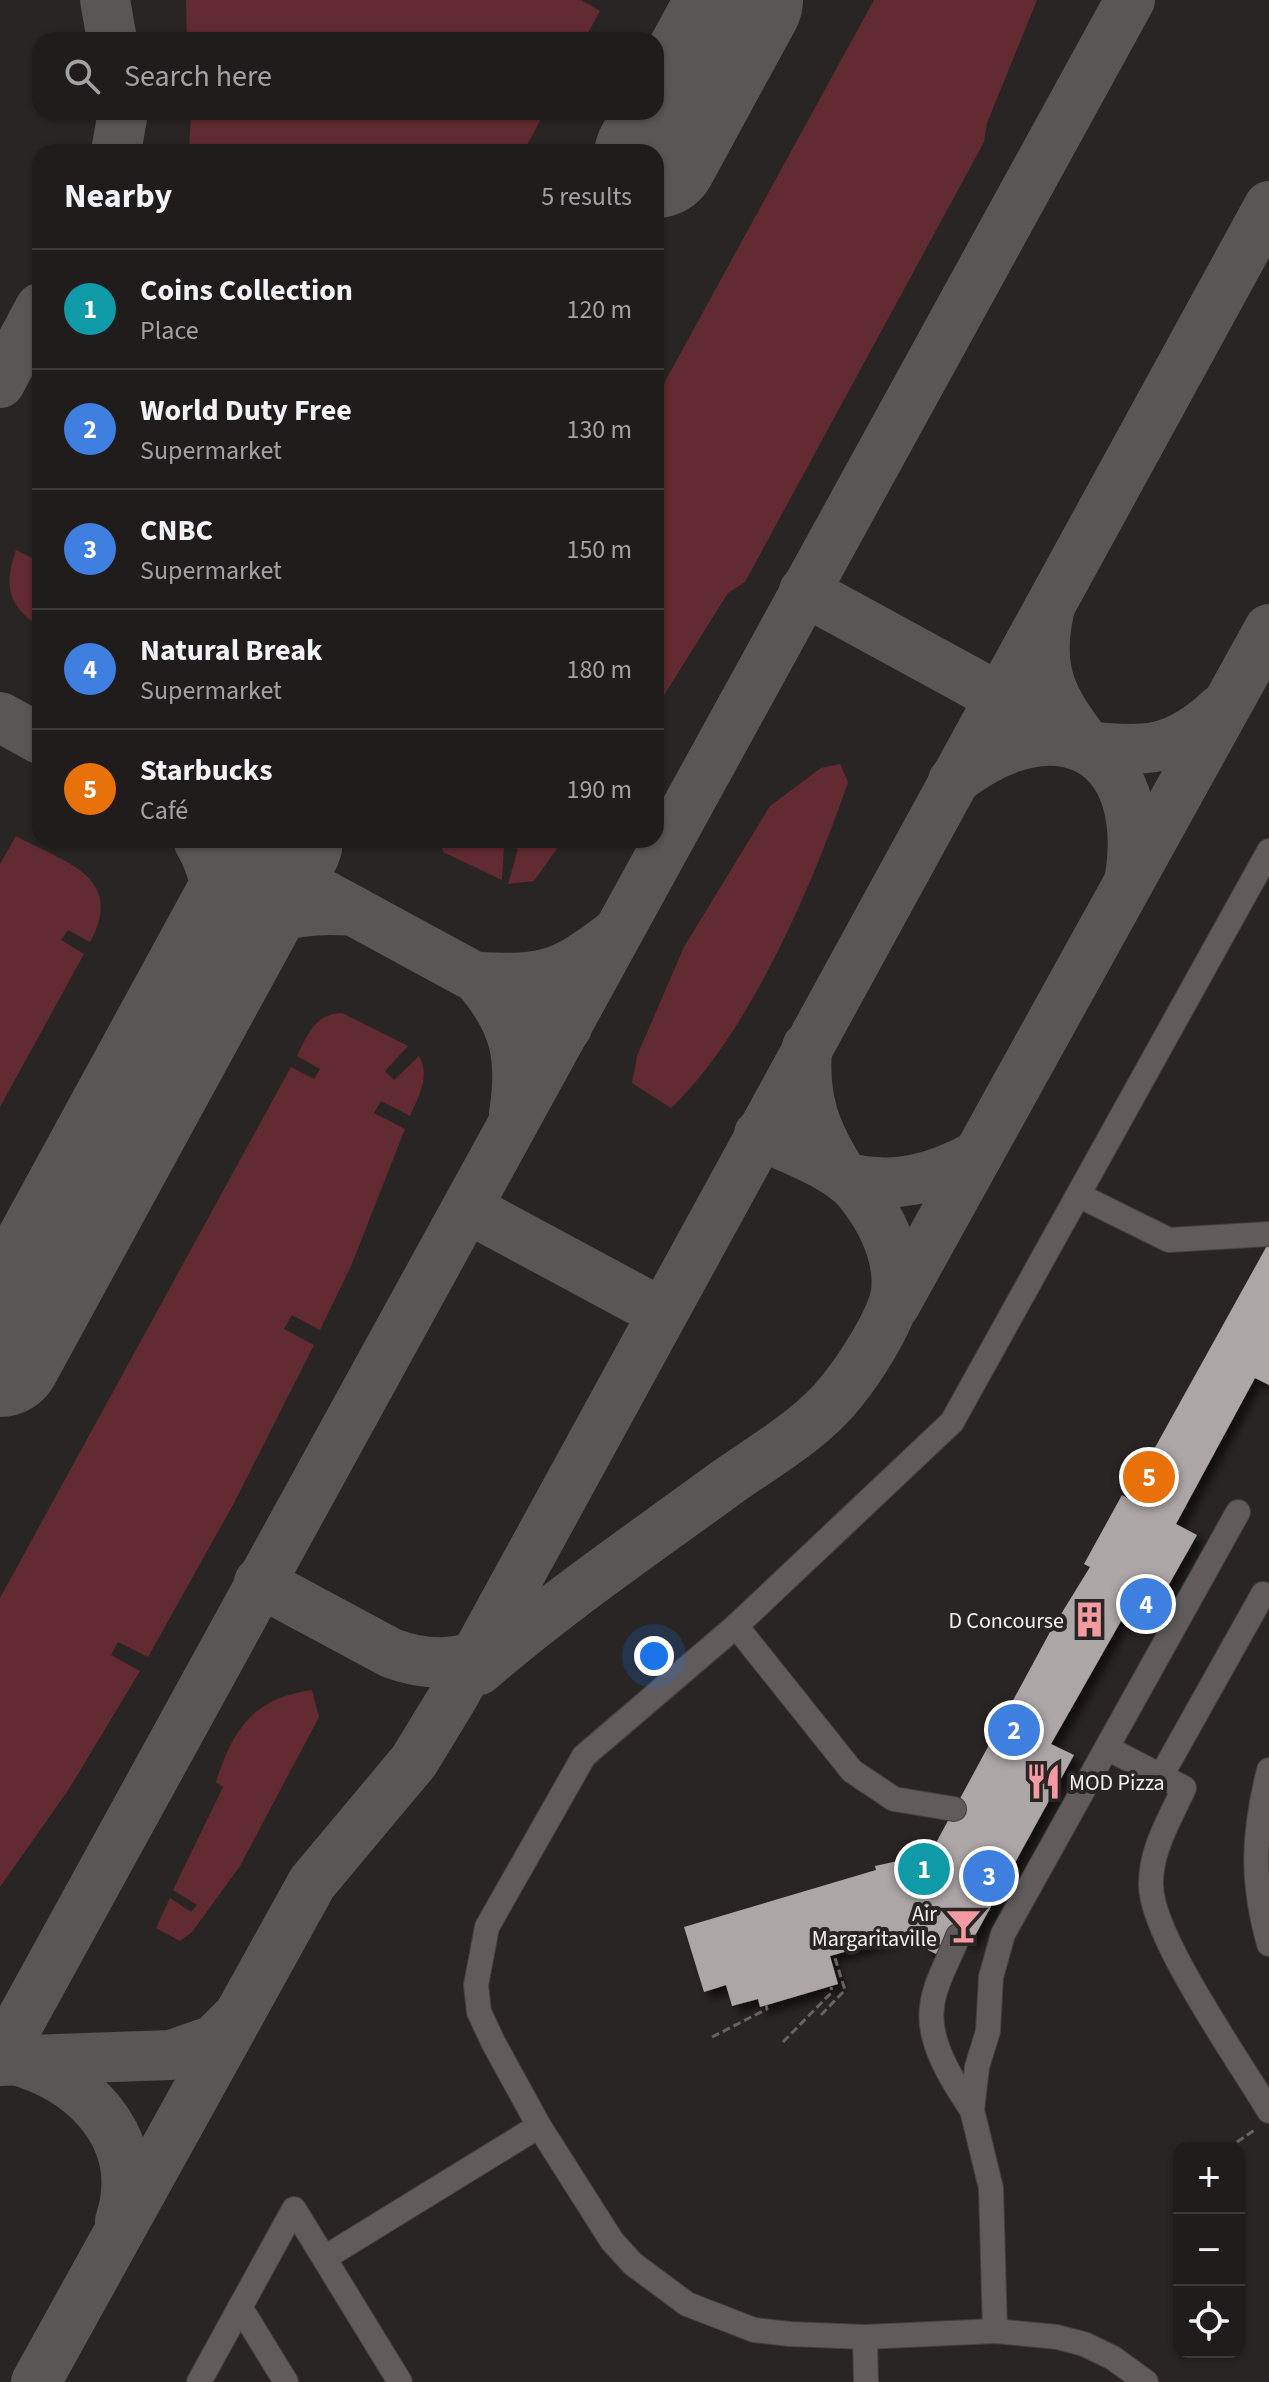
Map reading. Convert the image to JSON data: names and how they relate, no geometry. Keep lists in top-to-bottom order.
{
  "places": {
    "building": ["D Concourse"],
    "restaurant": ["MOD Pizza"],
    "bar": ["Air Margaritaville"]
  },
  "page": {
    "search": "Search here",
    "heading": ["Nearby", "5 results"],
    "list": [
      {
        "mark": "1",
        "name": "Coins Collection",
        "note": "Place",
        "value": "120 m"
      },
      {
        "mark": "2",
        "name": "World Duty Free",
        "note": "Supermarket",
        "value": "130 m"
      },
      {
        "mark": "3",
        "name": "CNBC",
        "note": "Supermarket",
        "value": "150 m"
      },
      {
        "mark": "4",
        "name": "Natural Break",
        "note": "Supermarket",
        "value": "180 m"
      },
      {
        "mark": "5",
        "name": "Starbucks",
        "note": "Café",
        "value": "190 m"
      }
    ],
    "pins": [
      "5",
      "4",
      "2",
      "1",
      "3"
    ],
    "map_buttons": ["+", "−"]
  }
}
